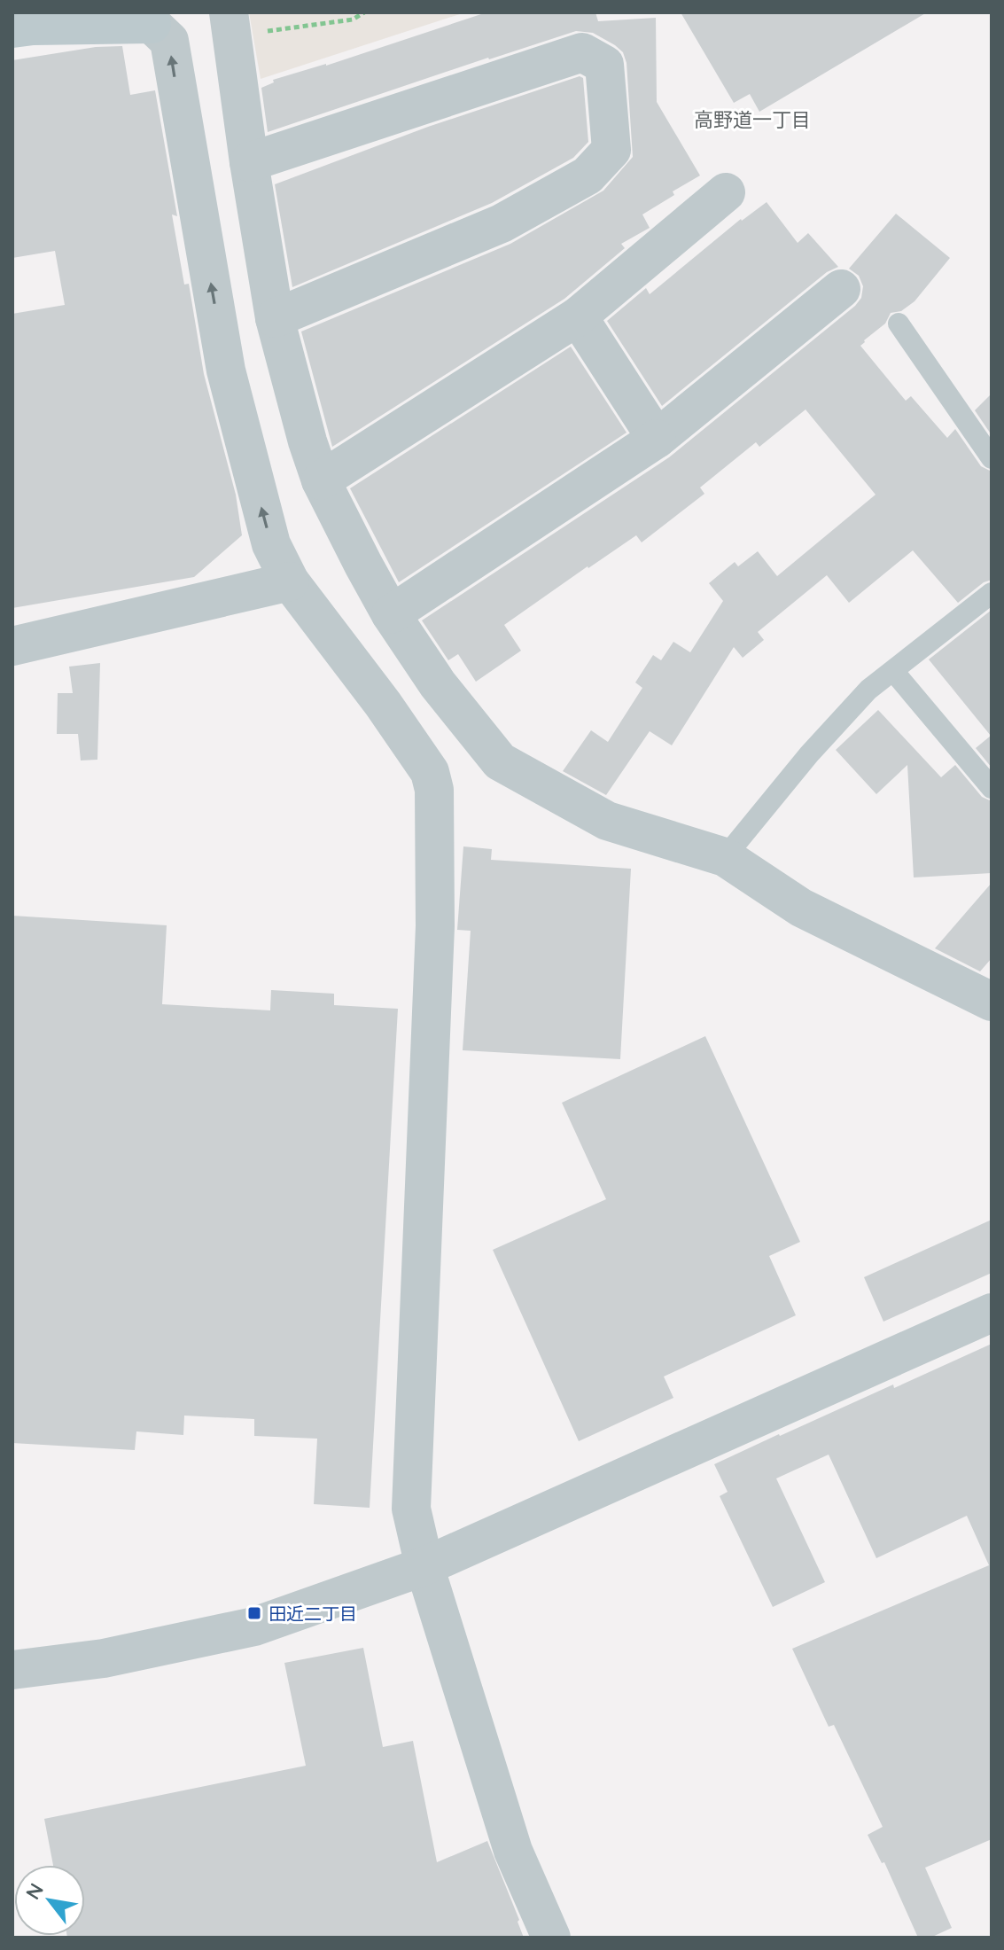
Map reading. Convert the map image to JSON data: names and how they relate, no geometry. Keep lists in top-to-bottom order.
{
  "districts": ["高野道一丁目"],
  "places": {
    "transit": ["田近二丁目"]
  },
  "north": "top left"
}
